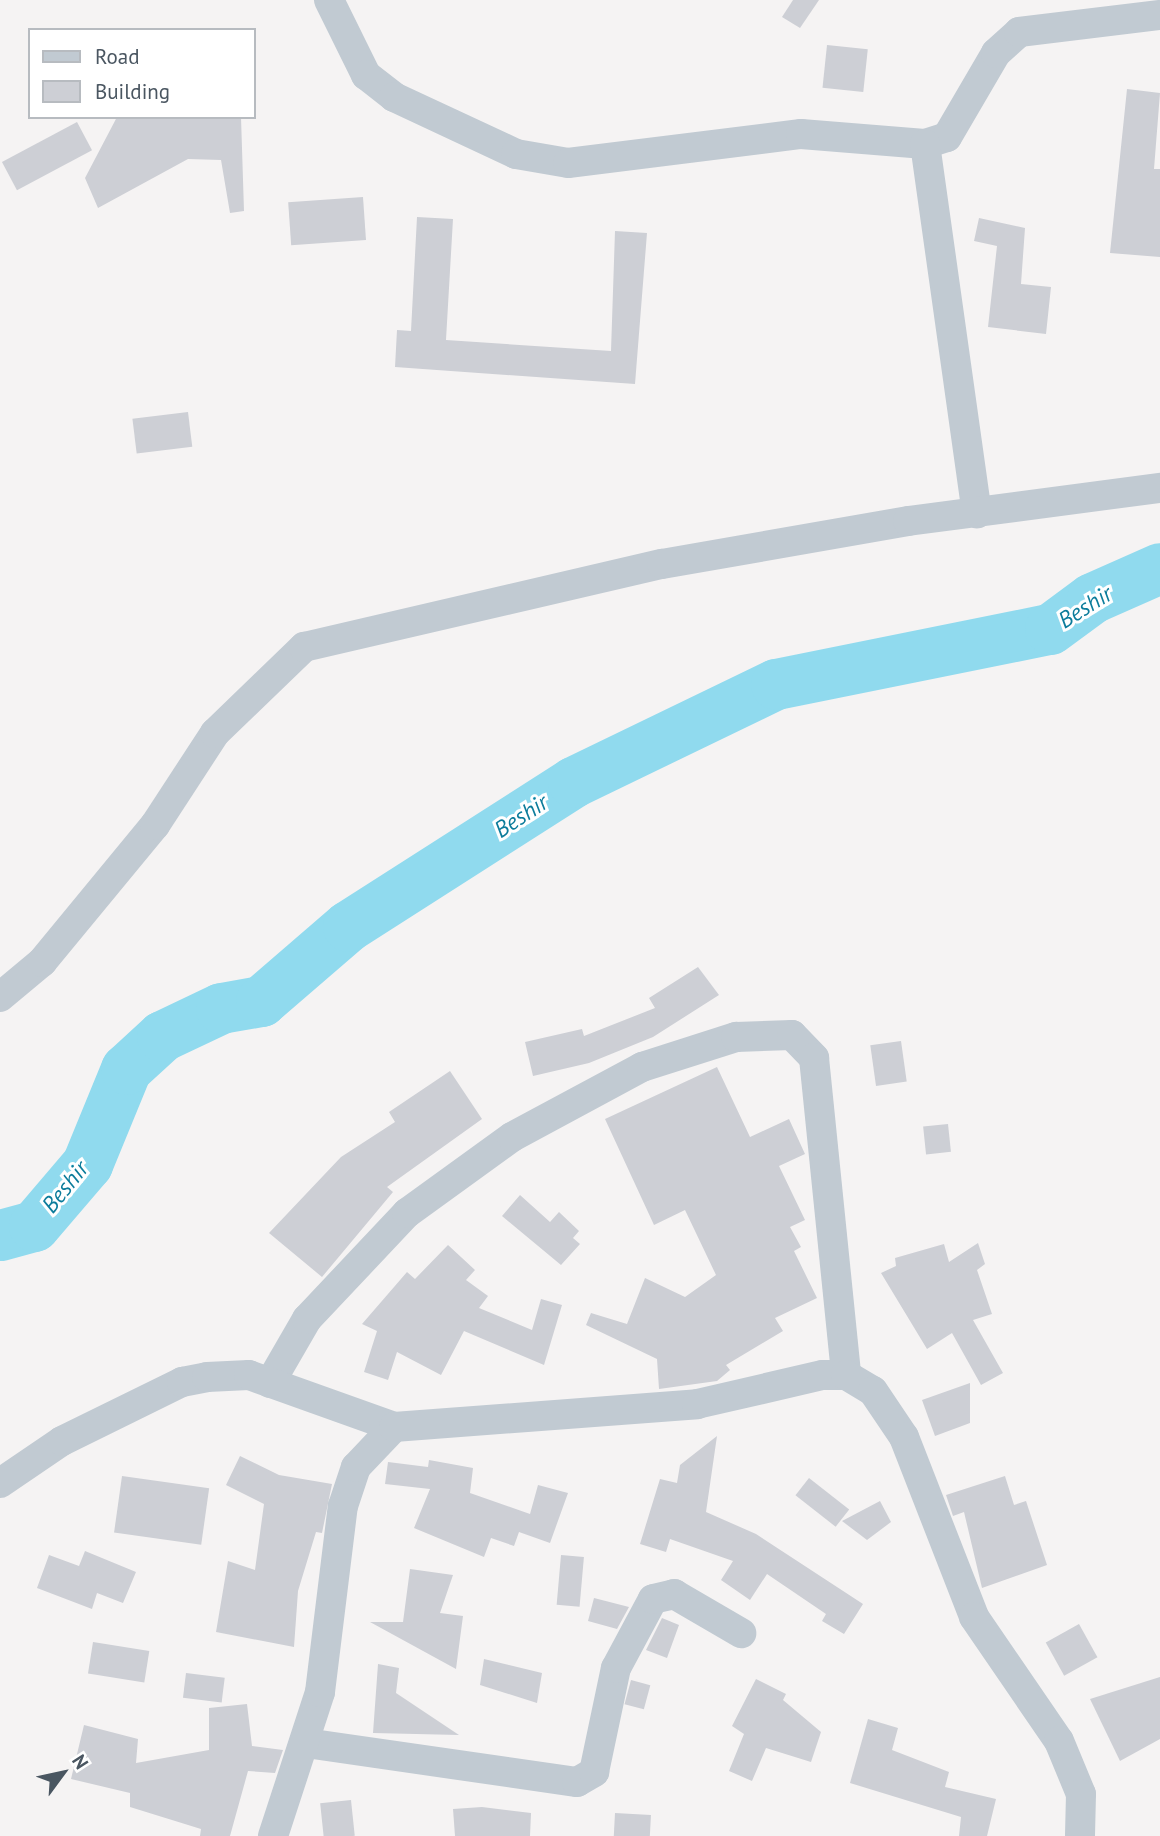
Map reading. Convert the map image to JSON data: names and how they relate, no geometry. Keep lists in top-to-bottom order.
{
  "water": ["Beshir"],
  "legend": ["Road", "Building"],
  "north": "top right"
}
